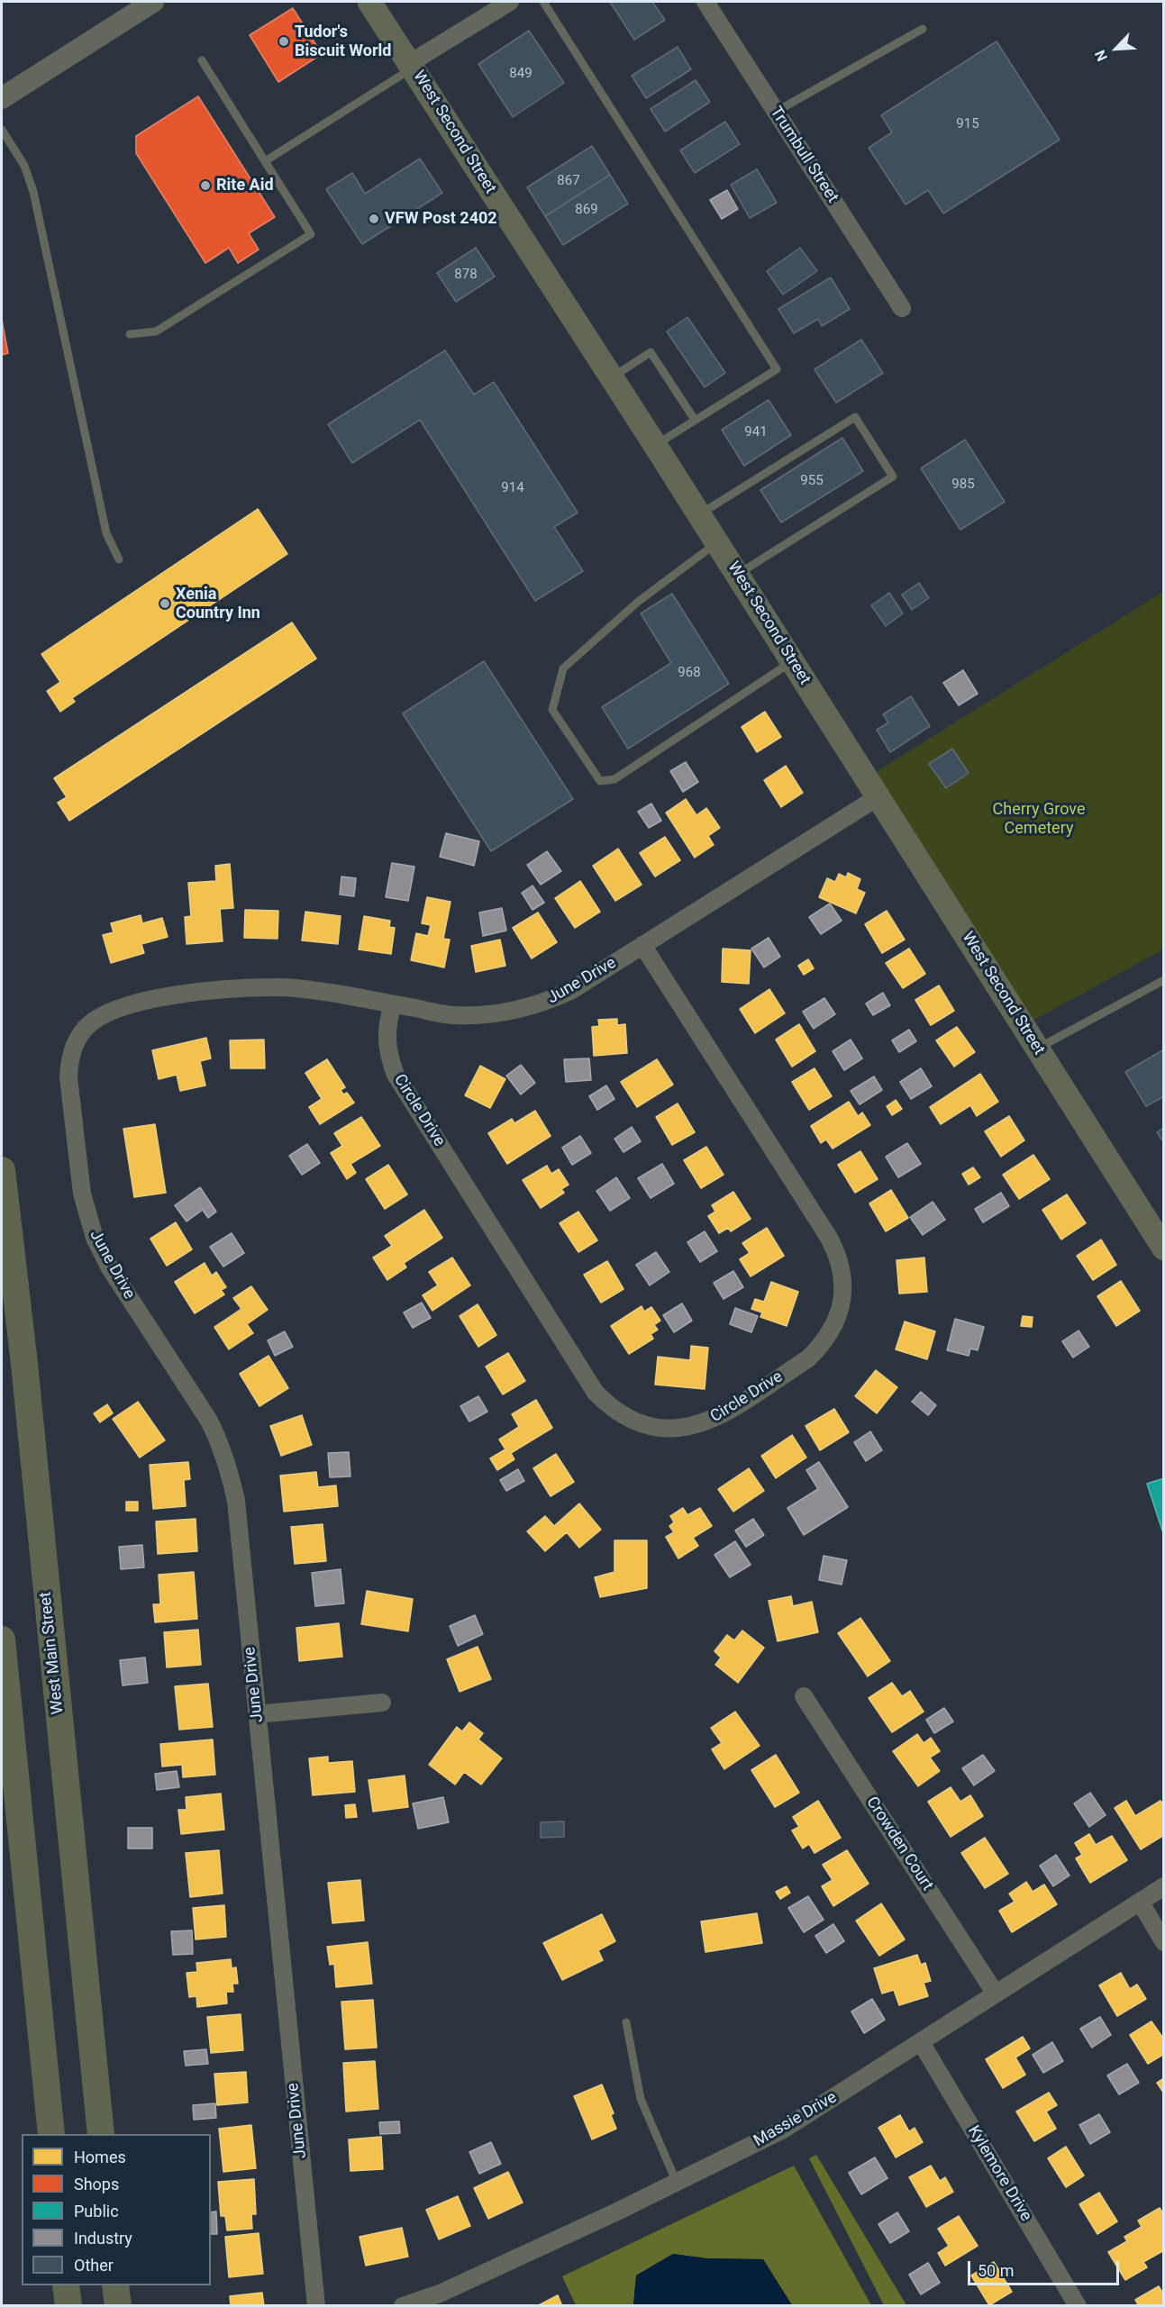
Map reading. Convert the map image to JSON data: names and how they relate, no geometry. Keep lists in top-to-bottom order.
{
  "streets": {
    "main road": ["West Second Street", "West Main Street"],
    "street": [
      "Trumbull Street",
      "June Drive",
      "Circle Drive",
      "Crowden Court",
      "Massie Drive",
      "Kylemore Drive"
    ]
  },
  "crossings": [
    ["West Second Street", "June Drive"],
    ["June Drive", "Circle Drive"],
    ["Crowden Court", "Massie Drive"],
    ["Massie Drive", "Kylemore Drive"]
  ],
  "parks": ["Cherry Grove Cemetery"],
  "places": [
    "Tudor's Biscuit World",
    "Rite Aid",
    "VFW Post 2402",
    "Xenia Country Inn"
  ],
  "house_numbers": [
    "849",
    "915",
    "867",
    "869",
    "878",
    "941",
    "955",
    "985",
    "914",
    "968"
  ],
  "legend": [
    "Homes",
    "Shops",
    "Public",
    "Industry",
    "Other"
  ],
  "scale_bar": "50 m",
  "north": "bottom left"
}
